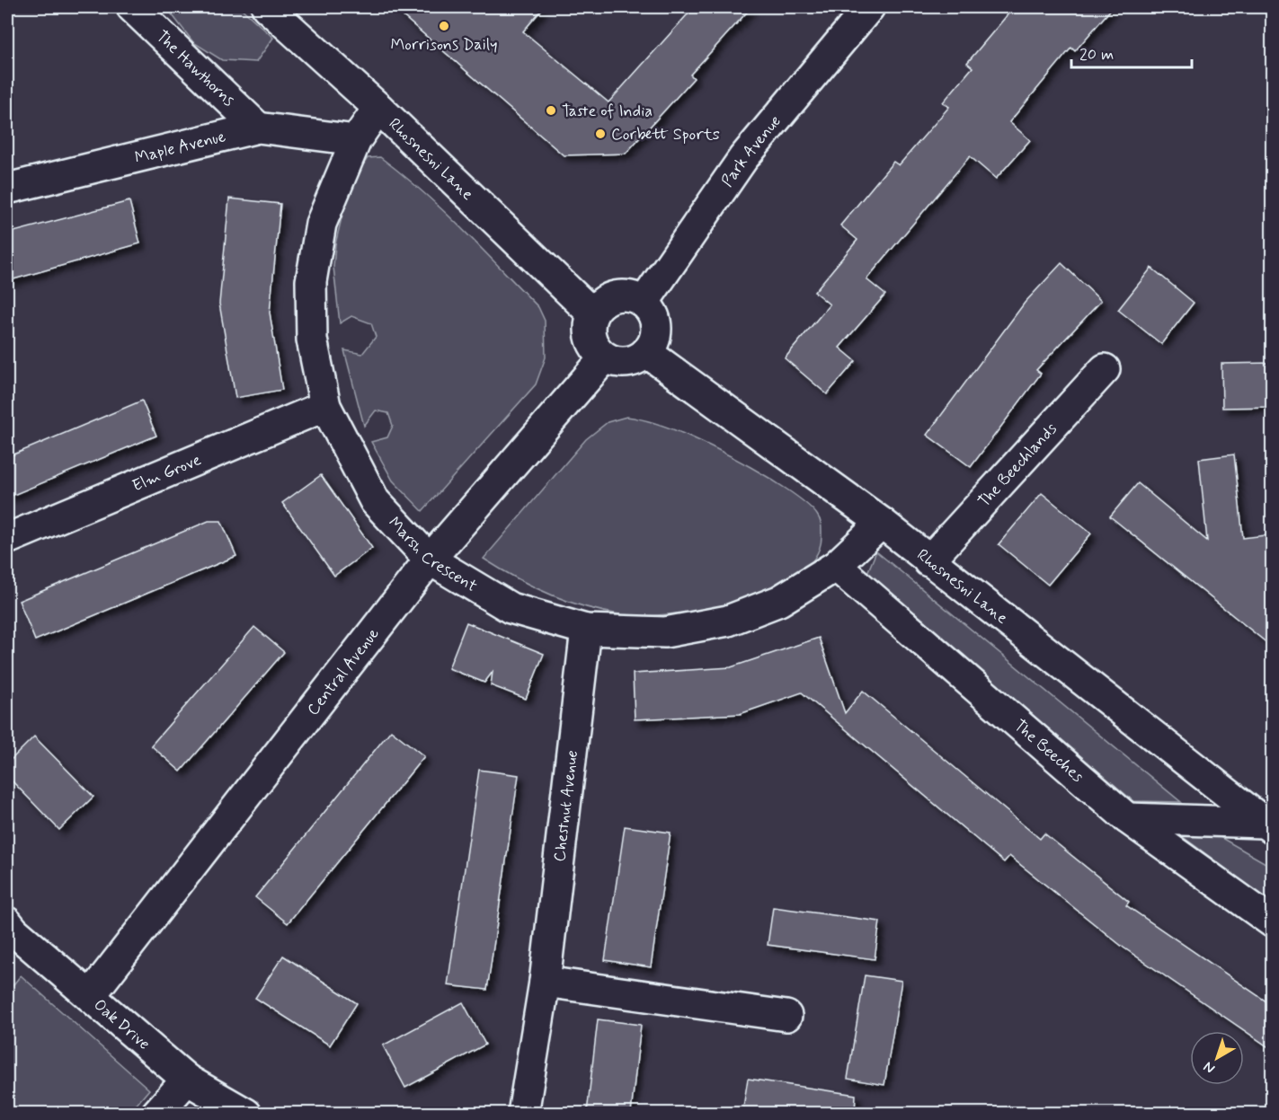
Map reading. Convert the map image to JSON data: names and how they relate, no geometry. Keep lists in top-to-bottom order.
{
  "streets": {
    "street": [
      "The Hawthorns",
      "Maple Avenue",
      "Park Avenue",
      "Rhosnesni Lane",
      "The Beechlands",
      "Elm Grove",
      "Marsh Crescent",
      "Central Avenue",
      "The Beeches",
      "Chestnut Avenue",
      "Oak Drive"
    ]
  },
  "crossings": [
    ["The Hawthorns", "Maple Avenue"],
    ["Maple Avenue", "Marsh Crescent"],
    ["Park Avenue", "Rhosnesni Lane"],
    ["Park Avenue", "Central Avenue"],
    ["Rhosnesni Lane", "The Beechlands"],
    ["Rhosnesni Lane", "Marsh Crescent"],
    ["Rhosnesni Lane", "Central Avenue"],
    ["Elm Grove", "Marsh Crescent"],
    ["Marsh Crescent", "Central Avenue"],
    ["Marsh Crescent", "The Beeches"],
    ["Marsh Crescent", "Chestnut Avenue"],
    ["Central Avenue", "Oak Drive"]
  ],
  "places": ["Morrisons Daily", "Taste of India", "Corbett Sports"],
  "scale_bar": "20 m",
  "north": "bottom left"
}
